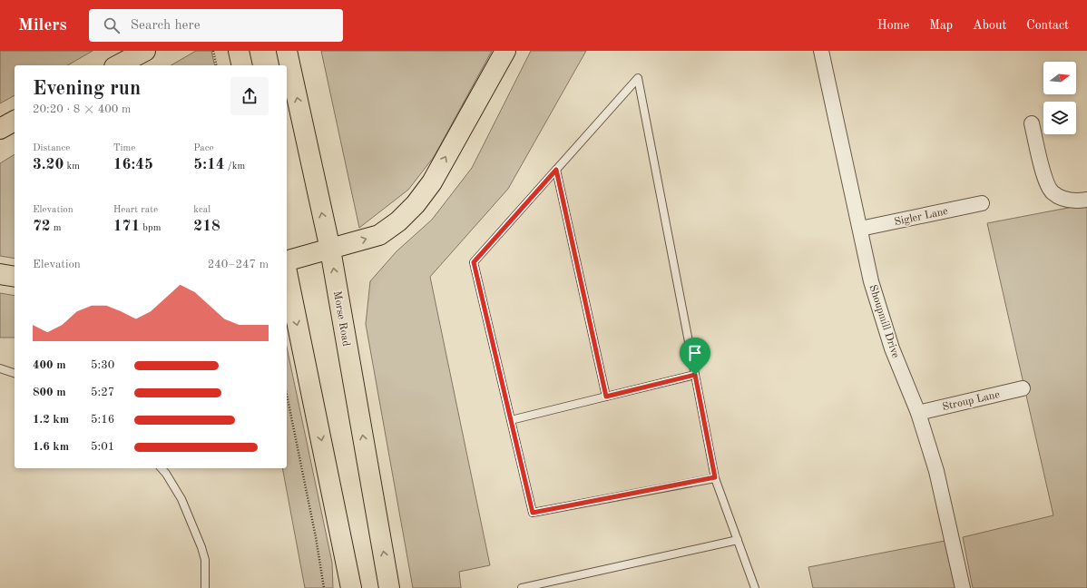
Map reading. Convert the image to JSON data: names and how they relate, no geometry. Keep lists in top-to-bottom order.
{
  "streets": {
    "main road": ["Morse Road"],
    "street": ["Sigler Lane", "Shoupmill Drive", "Stroup Lane"]
  },
  "crossings": [
    ["Sigler Lane", "Shoupmill Drive"],
    ["Shoupmill Drive", "Stroup Lane"]
  ],
  "north": "right",
  "page": {
    "header": "Milers",
    "search": "Search here",
    "nav": [
      "Home",
      "Map",
      "About",
      "Contact"
    ],
    "heading": ["Evening run", "20:20 · 8 × 400 m"],
    "stats": [
      ["Distance", "3.20 km"],
      ["Time", "16:45"],
      ["Pace", "5:14 /km"],
      ["Elevation", "72 m"],
      ["Heart rate", "171 bpm"],
      ["kcal", "218"]
    ],
    "chart": ["Elevation", "240–247 m"],
    "list": [
      {
        "name": "400 m",
        "note": "5:30"
      },
      {
        "name": "800 m",
        "note": "5:27"
      },
      {
        "name": "1.2 km",
        "note": "5:16"
      },
      {
        "name": "1.6 km",
        "note": "5:01"
      }
    ]
  }
}
